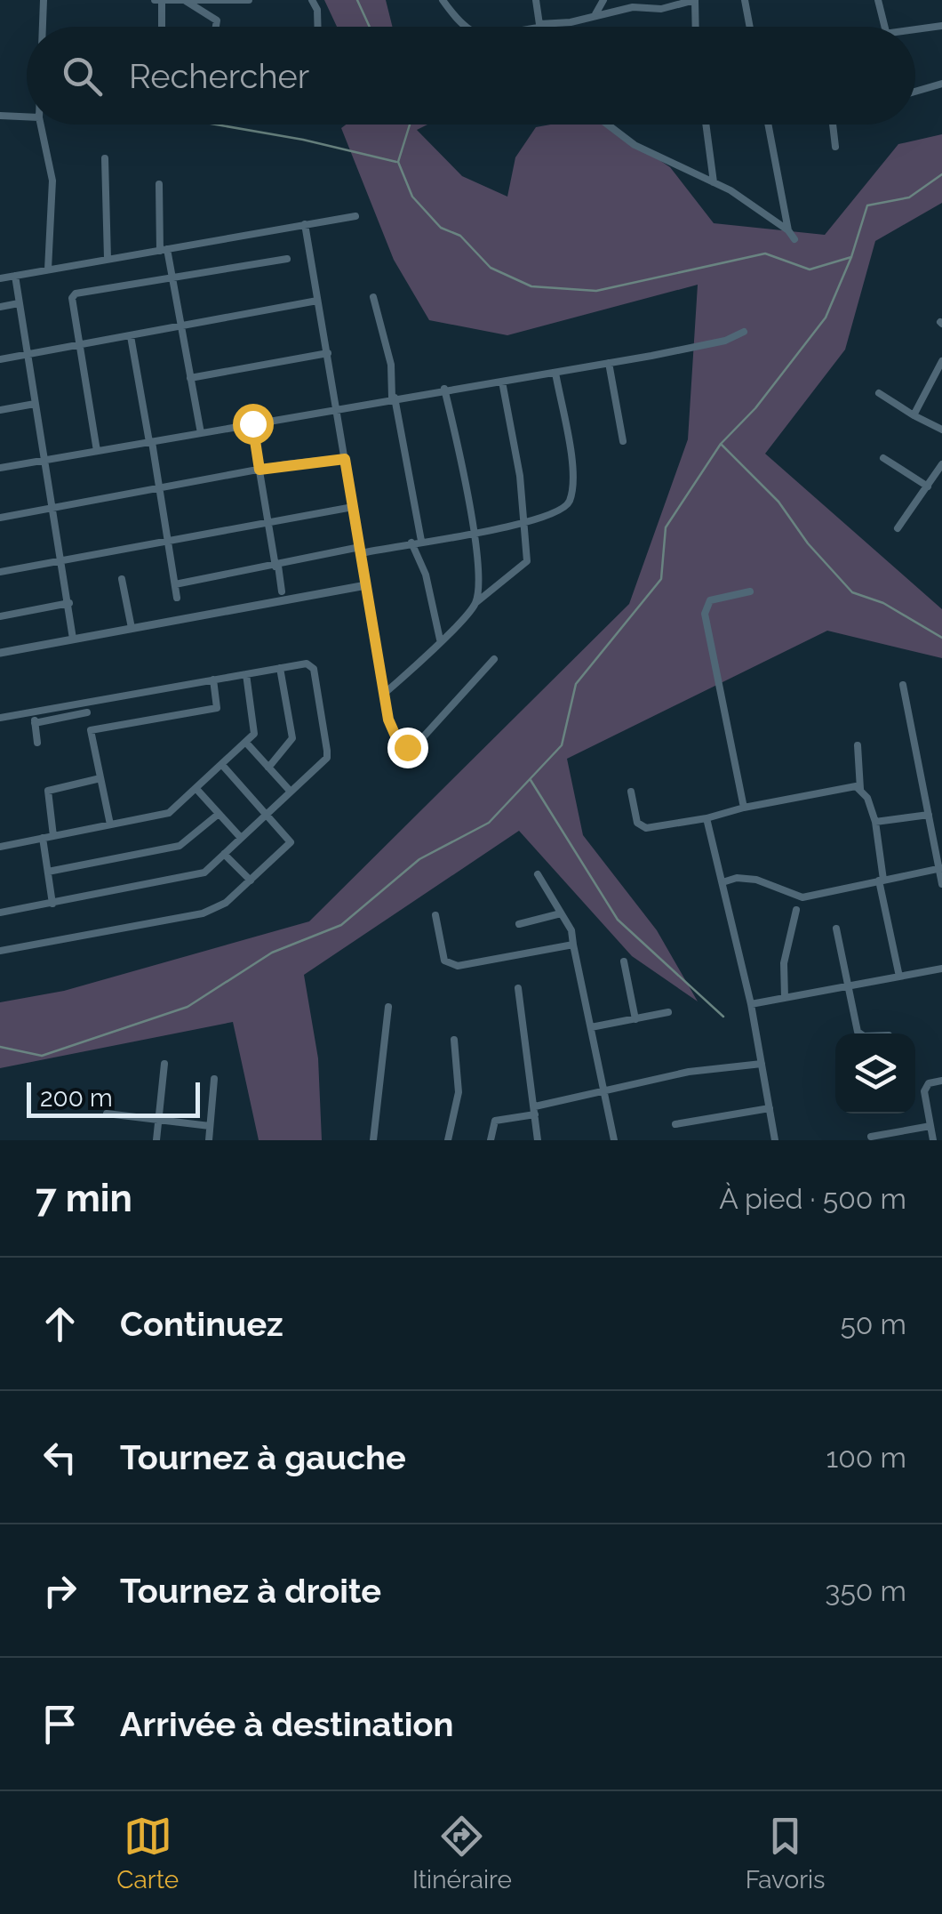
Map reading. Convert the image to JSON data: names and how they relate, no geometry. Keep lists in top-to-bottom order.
{
  "scale_bar": "200 m",
  "page": {
    "search": "Rechercher",
    "scale": "200 m",
    "heading": ["7 min", "À pied · 500 m"],
    "list": [
      ["Continuez", "50 m"],
      ["Tournez à gauche", "100 m"],
      ["Tournez à droite", "350 m"],
      "Arrivée à destination"
    ],
    "nav": ["Carte", "Itinéraire", "Favoris"]
  }
}
